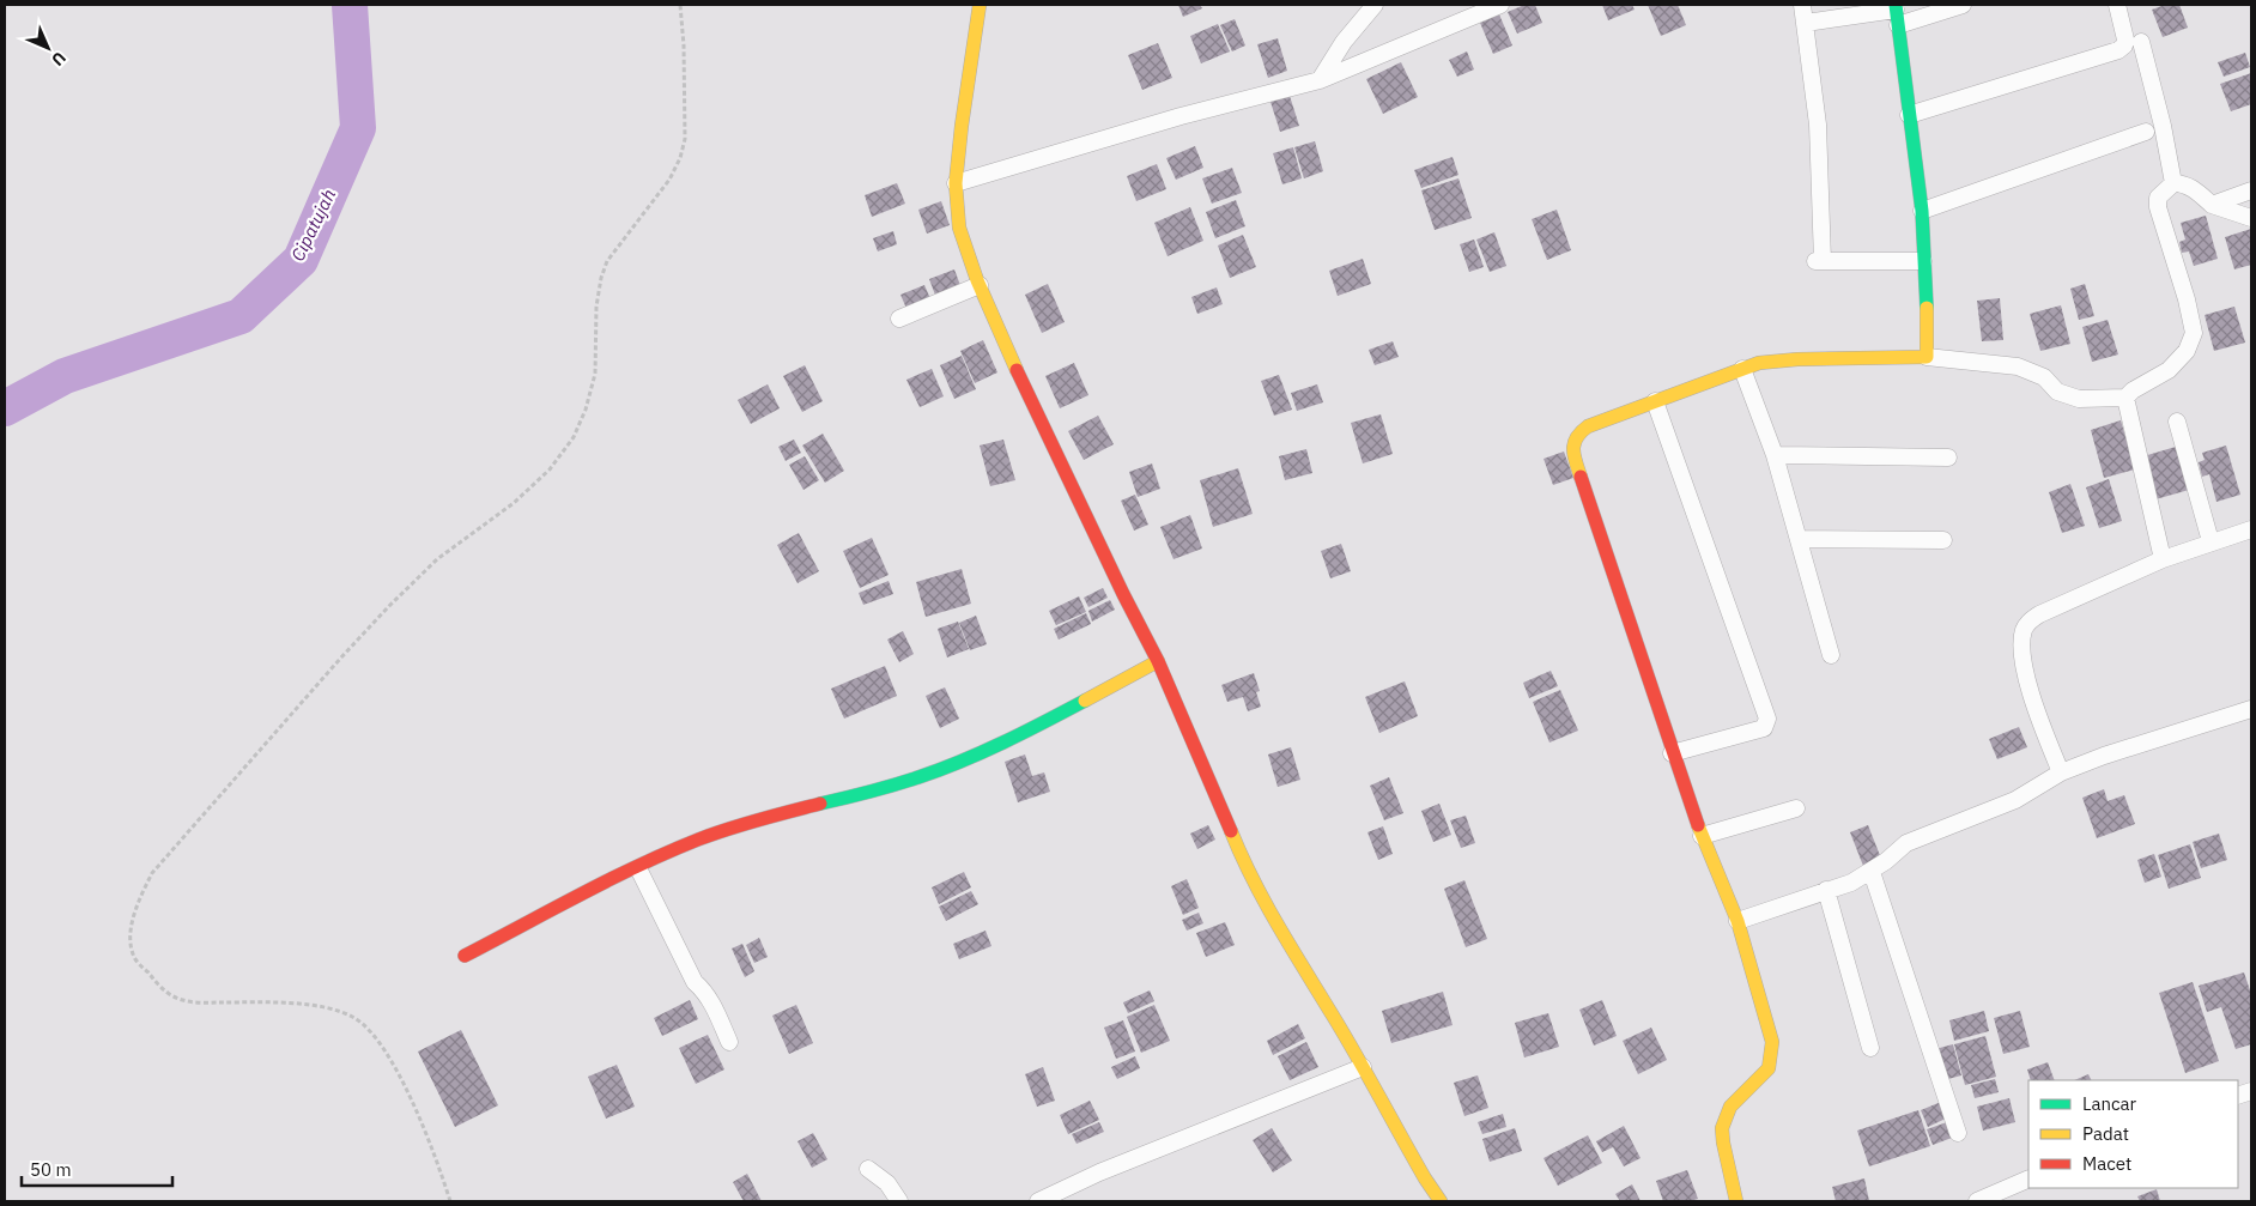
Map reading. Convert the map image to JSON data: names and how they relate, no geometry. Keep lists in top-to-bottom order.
{
  "water": ["Cipatujah"],
  "legend": ["Lancar", "Padat", "Macet"],
  "scale_bar": "50 m",
  "north": "bottom right"
}
